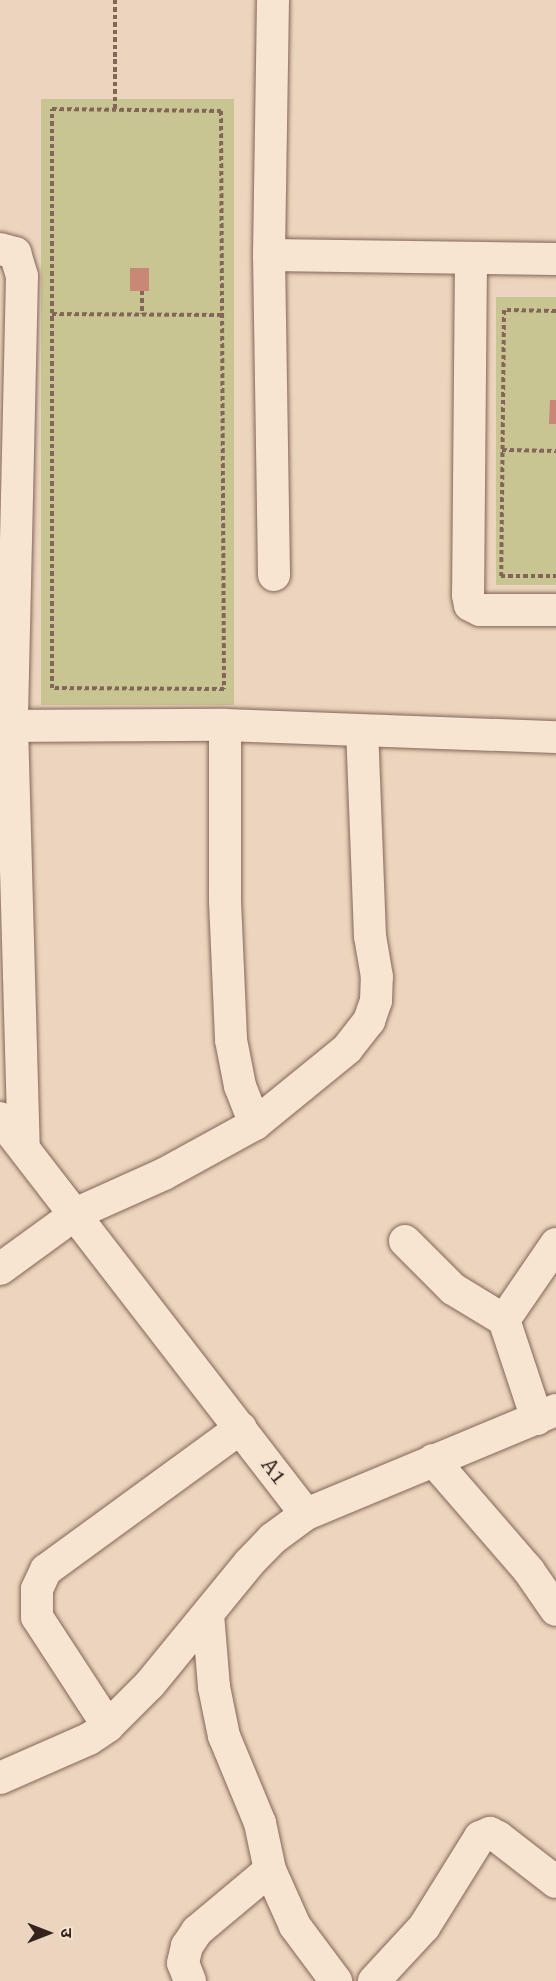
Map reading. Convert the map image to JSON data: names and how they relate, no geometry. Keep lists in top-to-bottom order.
{
  "streets": {
    "street": ["A1"]
  },
  "north": "right"
}
